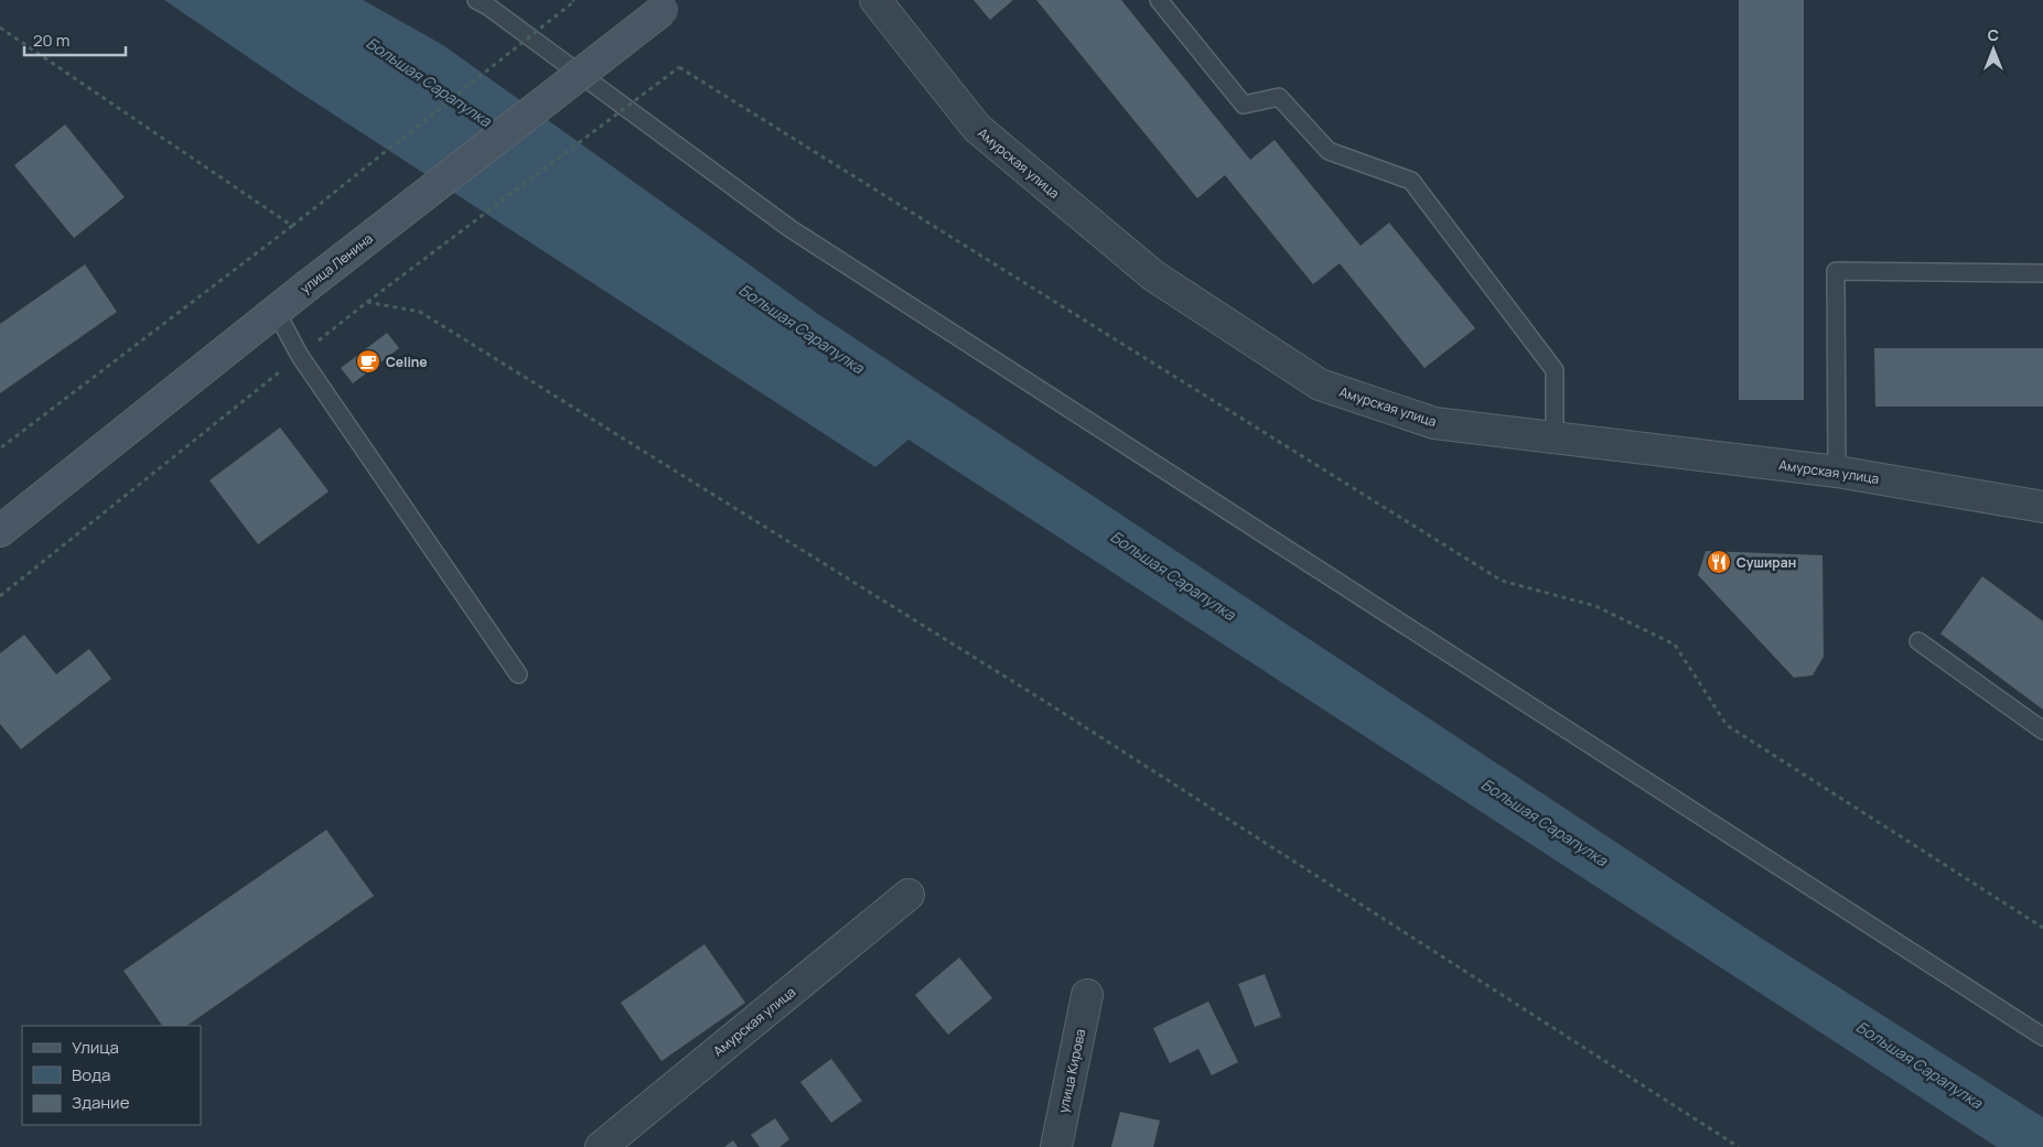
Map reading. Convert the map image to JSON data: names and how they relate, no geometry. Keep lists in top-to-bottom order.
{
  "streets": {
    "main road": ["улица Ленина"],
    "street": ["Амурская улица", "улица Кирова"]
  },
  "water": ["Большая Сарапулка"],
  "places": {
    "cafe": ["Celine"],
    "restaurant": ["Суширан"]
  },
  "legend": ["Улица", "Вода", "Здание"],
  "scale_bar": "20 m",
  "north": "top"
}
